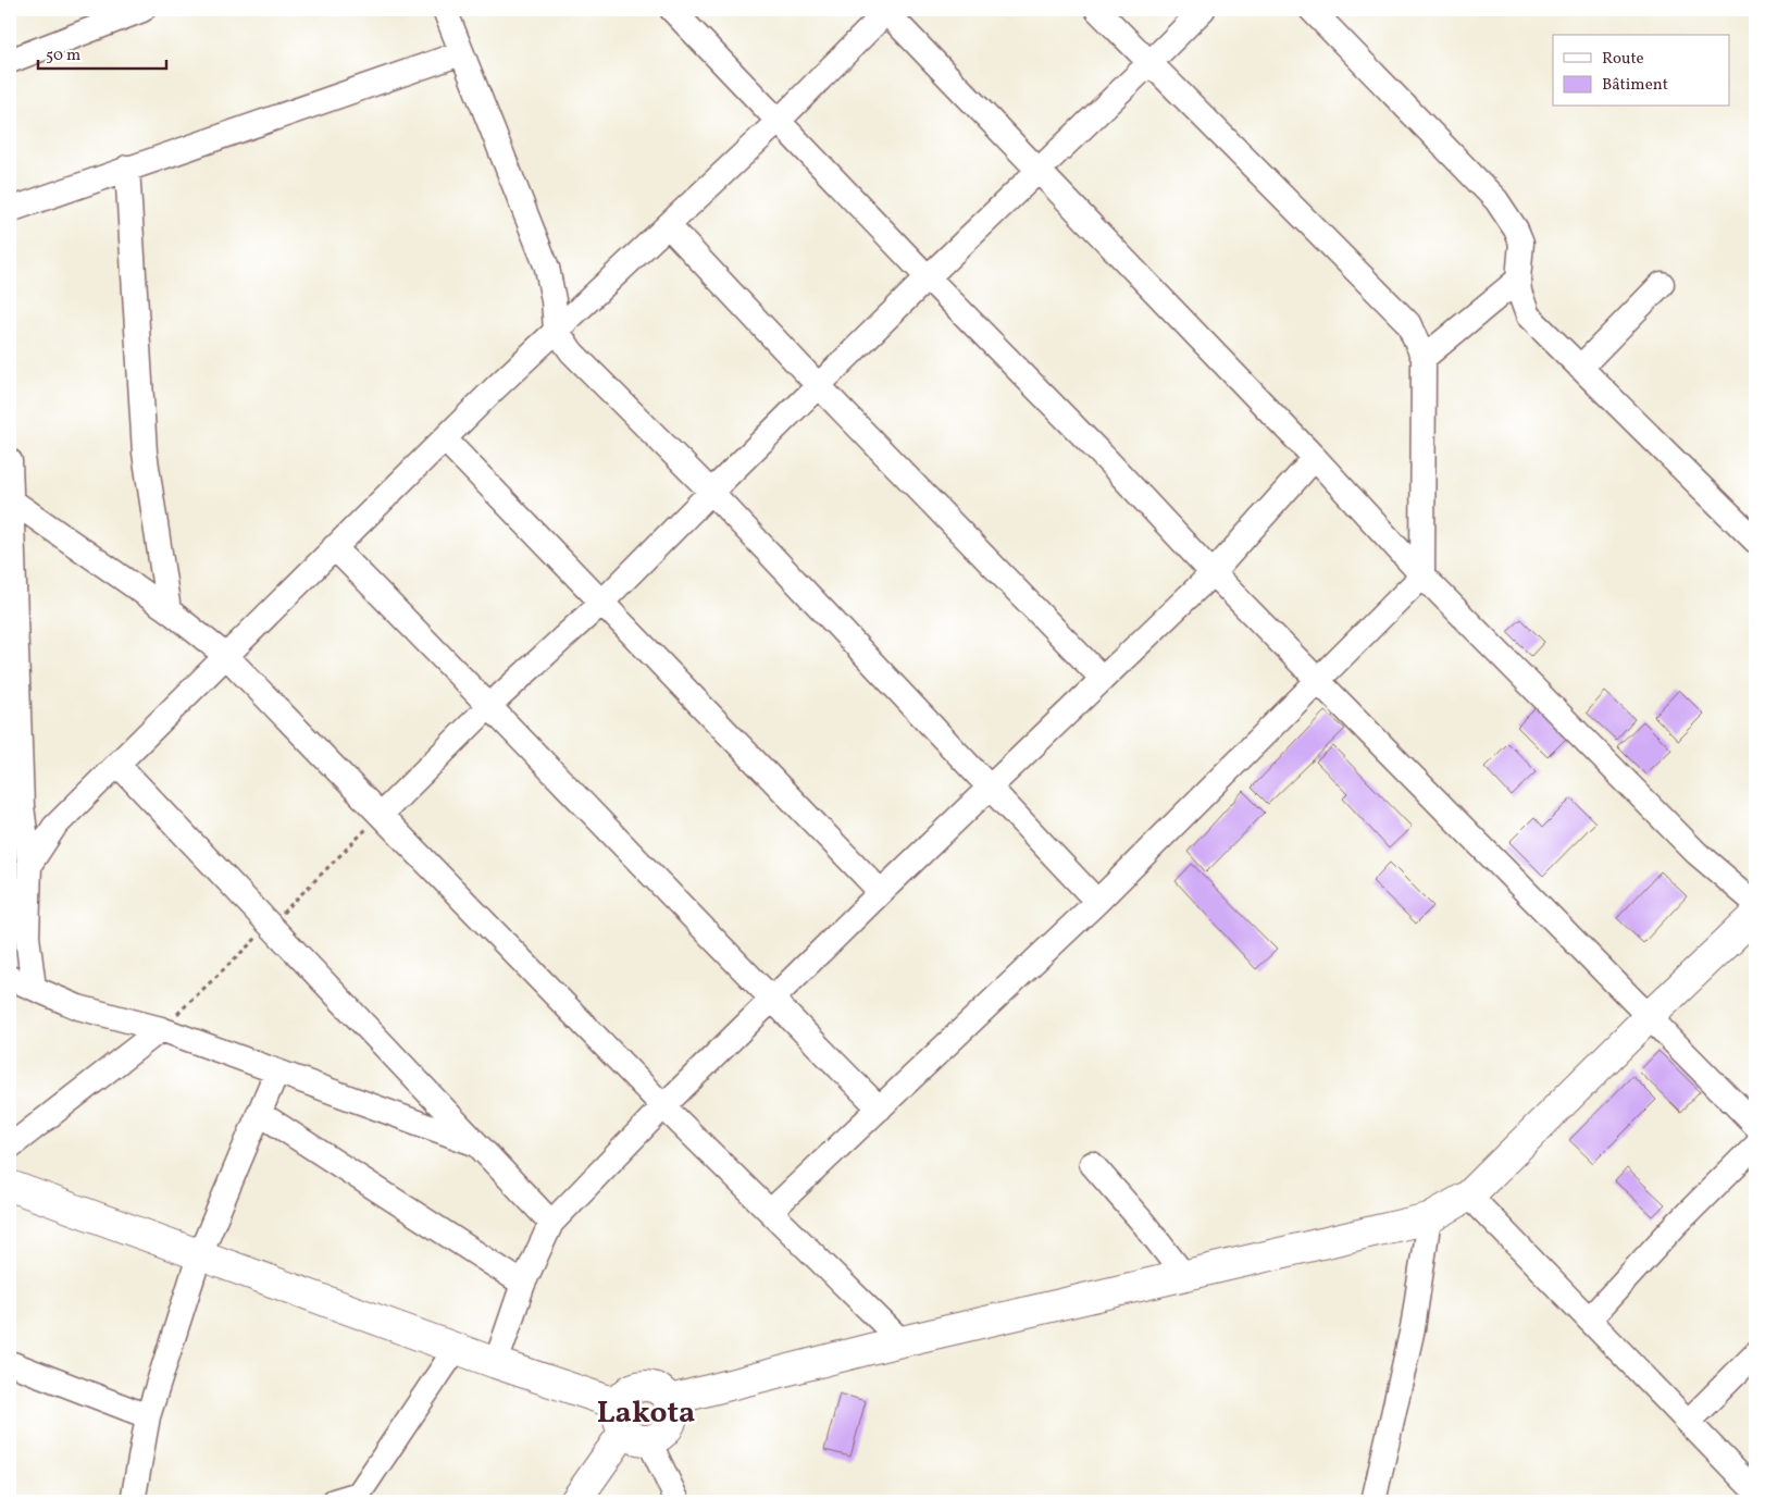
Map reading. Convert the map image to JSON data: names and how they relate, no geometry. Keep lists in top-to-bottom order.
{
  "districts": ["Lakota"],
  "legend": ["Route", "Bâtiment"],
  "scale_bar": "50 m"
}
